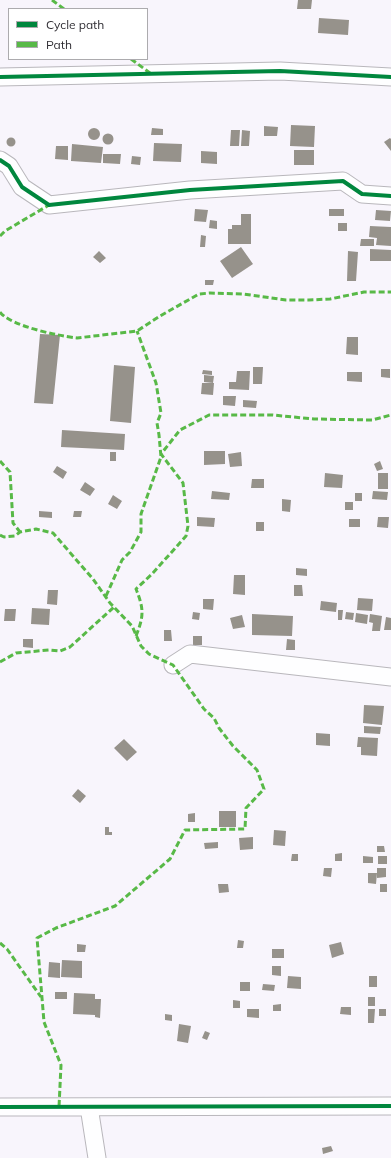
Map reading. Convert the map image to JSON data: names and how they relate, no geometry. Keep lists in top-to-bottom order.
{
  "legend": ["Cycle path", "Path"]
}
